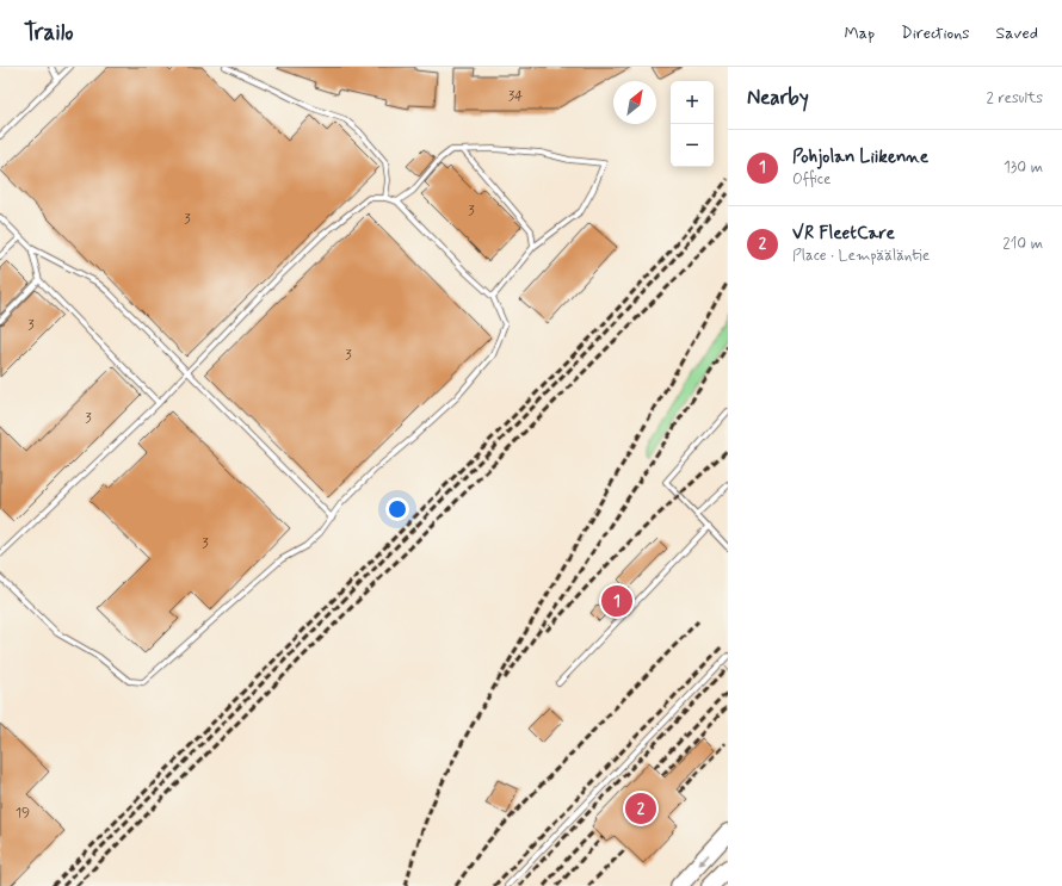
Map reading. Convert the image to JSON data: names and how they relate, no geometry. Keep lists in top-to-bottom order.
{
  "house_numbers": [
    "34",
    "3",
    "3",
    "3",
    "3",
    "3",
    "3",
    "19"
  ],
  "north": "top right",
  "page": {
    "header": "Trailo",
    "nav": ["Map", "Directions", "Saved"],
    "heading": ["Nearby", "2 results"],
    "map_buttons": ["+", "−"],
    "list": [
      {
        "mark": "1",
        "name": "Pohjolan Liikenne",
        "note": "Office",
        "value": "130 m"
      },
      {
        "mark": "2",
        "name": "VR FleetCare",
        "note": "Place · Lempääläntie",
        "value": "210 m"
      }
    ],
    "pins": ["1", "2"]
  }
}
